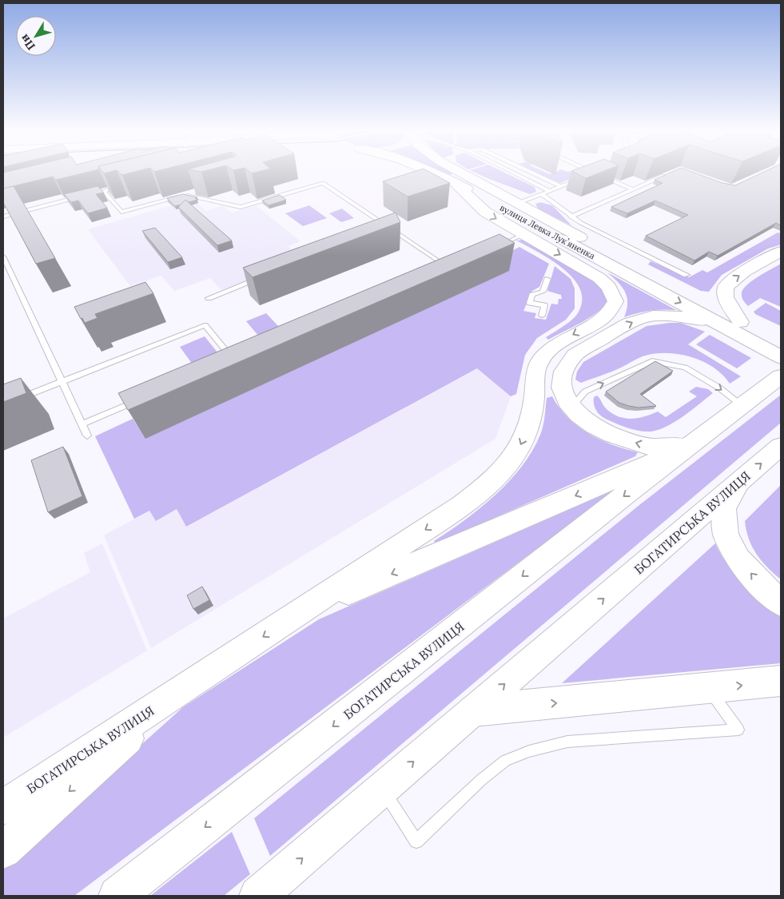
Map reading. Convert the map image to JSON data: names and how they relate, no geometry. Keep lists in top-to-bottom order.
{
  "streets": {
    "main road": ["вулиця Левка Лукʼяненка", "БОГАТИРСЬКА ВУЛИЦЯ"]
  },
  "crossings": [
    ["вулиця Левка Лукʼяненка", "БОГАТИРСЬКА ВУЛИЦЯ"]
  ],
  "north": "bottom left"
}
